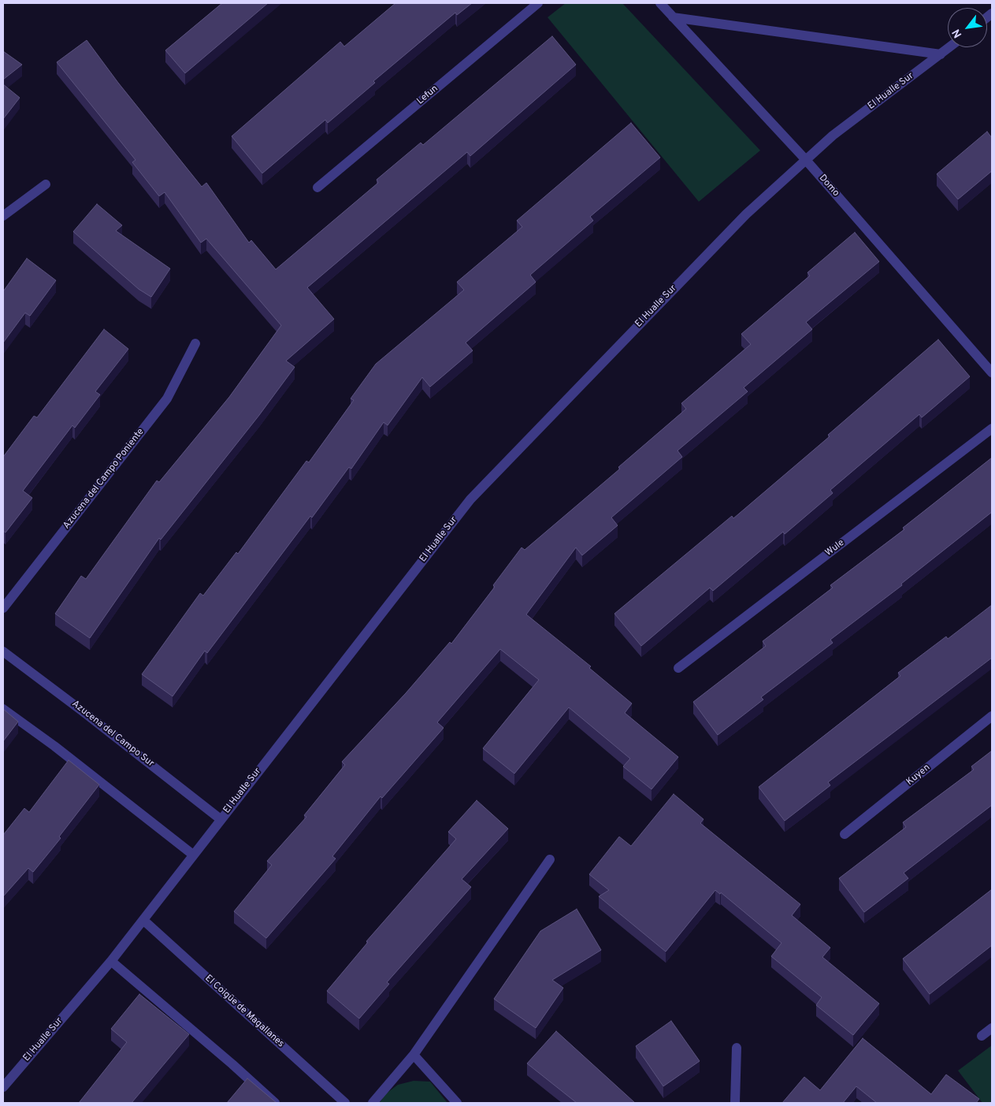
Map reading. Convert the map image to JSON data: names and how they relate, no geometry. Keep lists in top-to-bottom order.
{
  "streets": {
    "street": [
      "El Hualle Sur",
      "Lefun",
      "Domo",
      "Azucena del Campo Poniente",
      "Wule",
      "Azucena del Campo Sur",
      "Kuyen",
      "El Coigüe de Magallanes"
    ]
  },
  "crossings": [
    ["El Hualle Sur", "Domo"],
    ["El Hualle Sur", "Azucena del Campo Sur"],
    ["El Hualle Sur", "El Coigüe de Magallanes"]
  ],
  "north": "bottom left"
}
